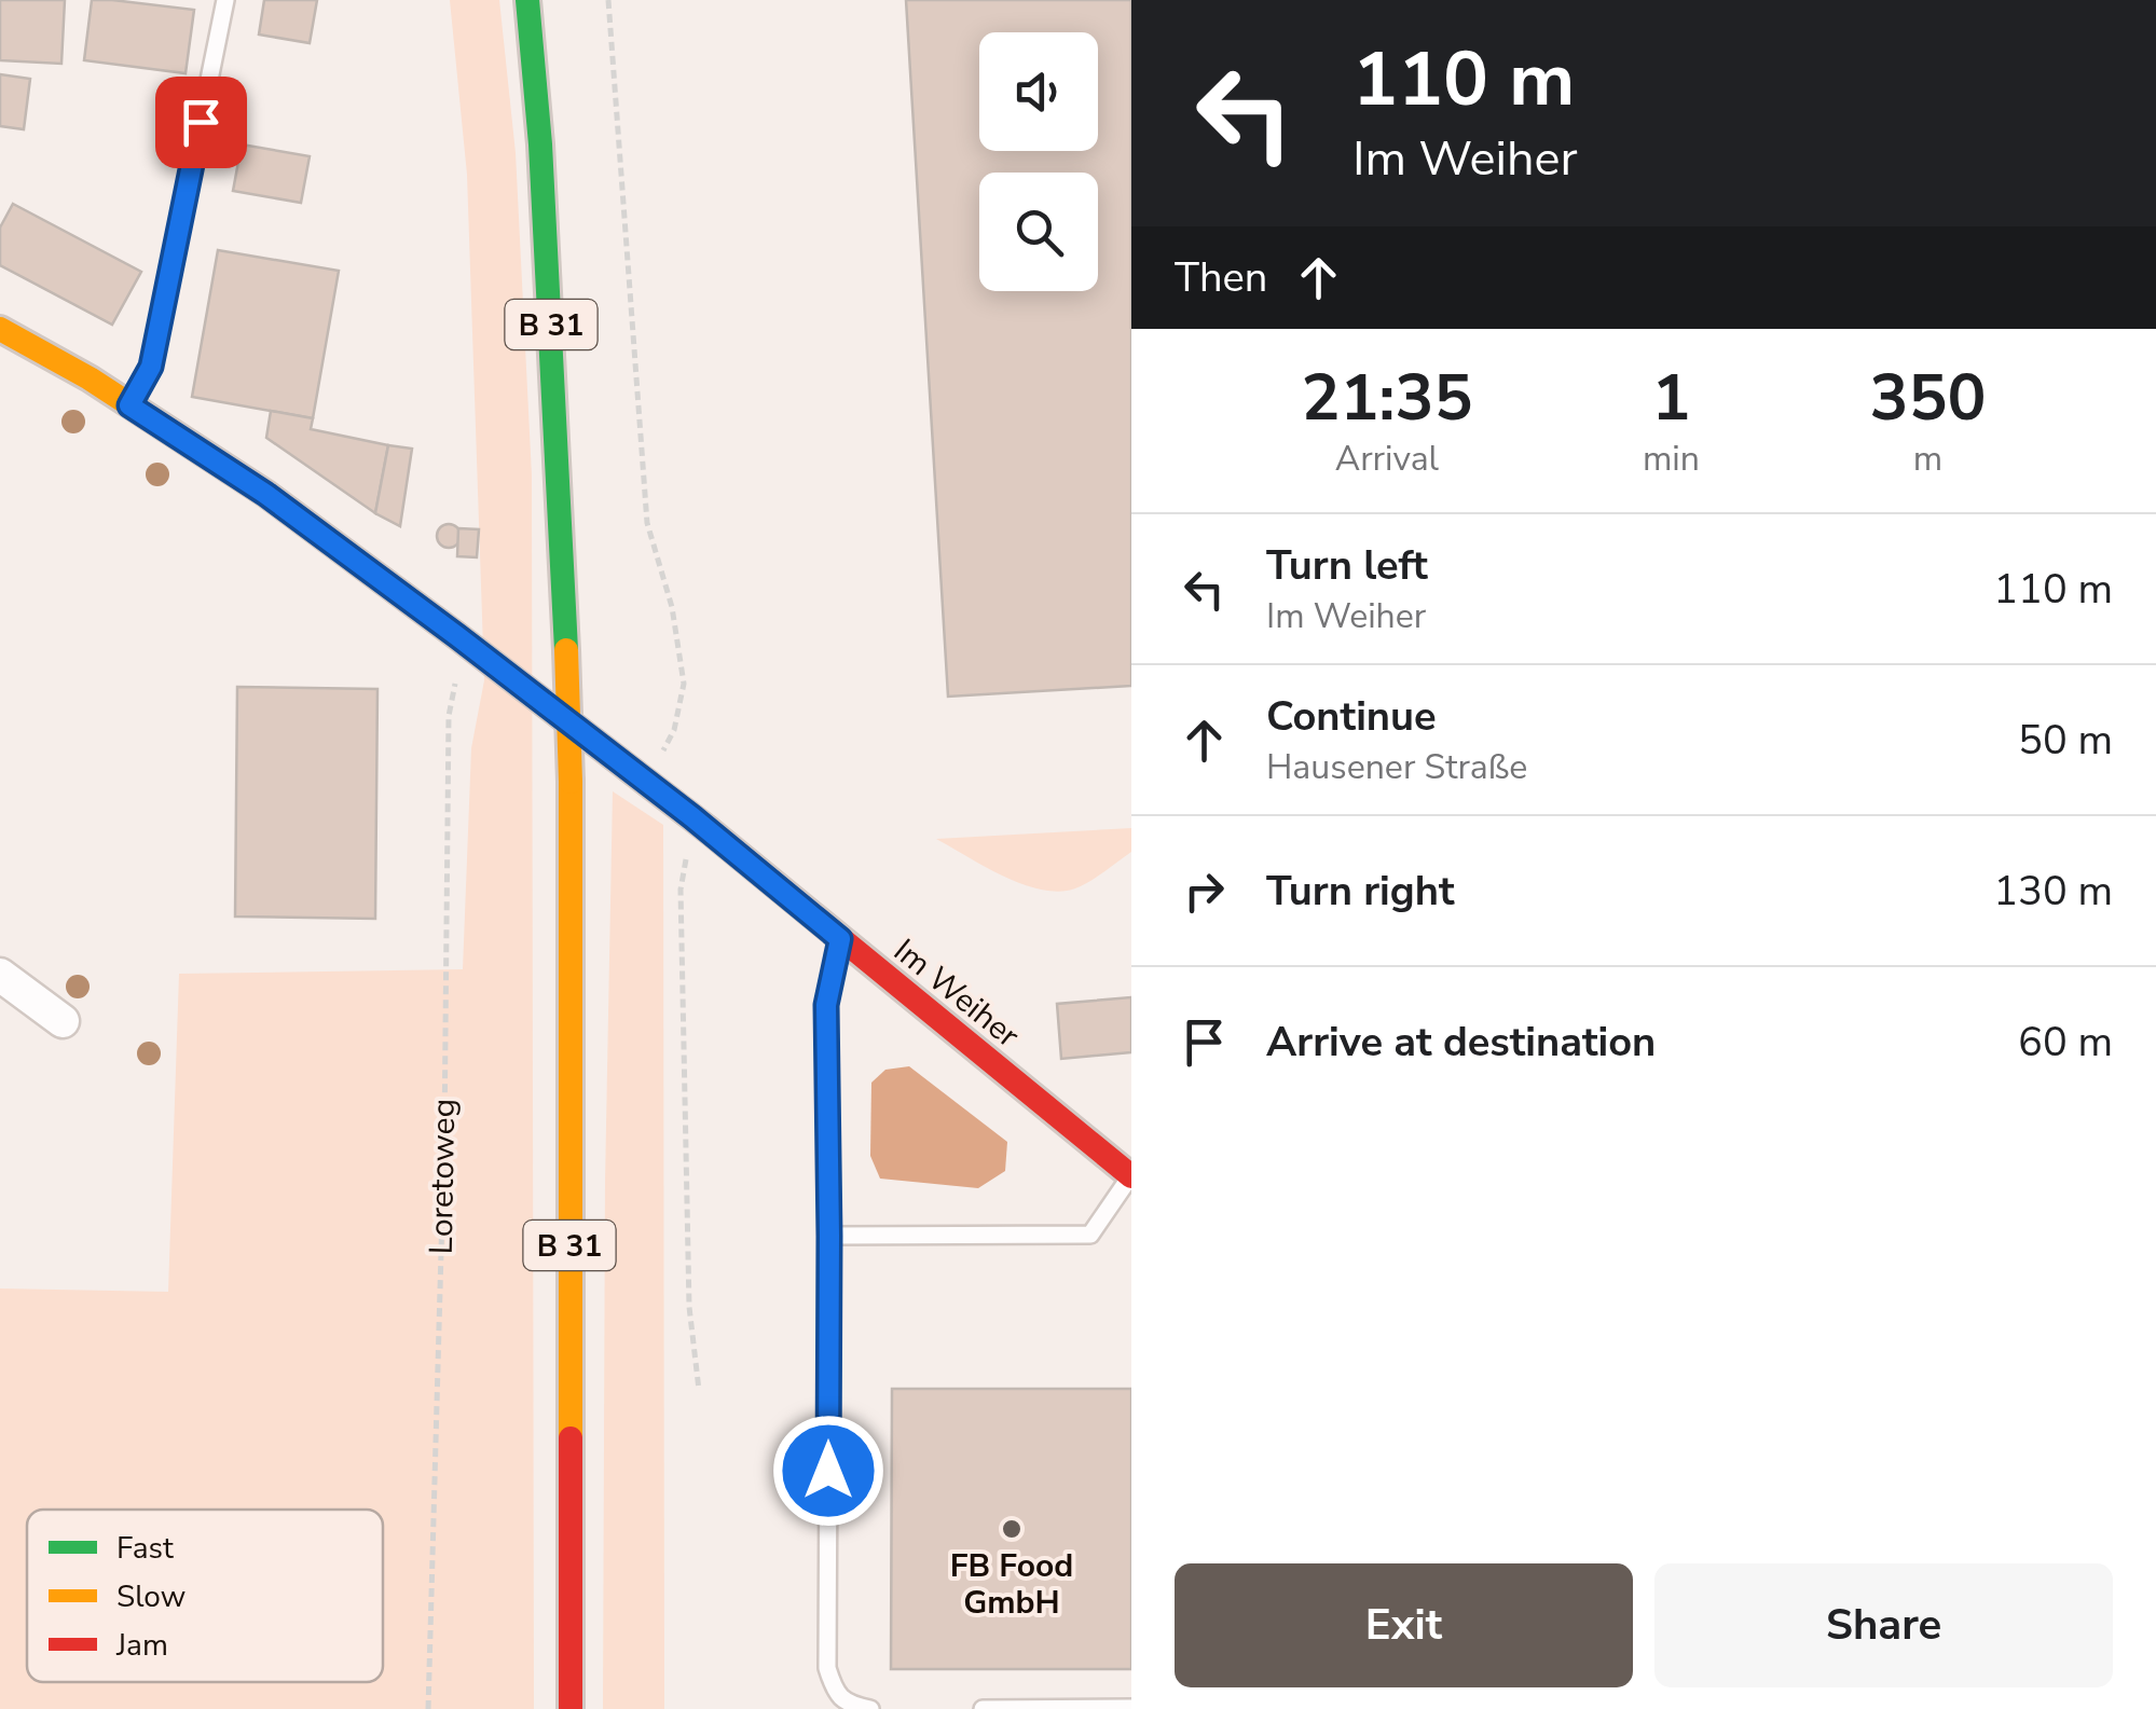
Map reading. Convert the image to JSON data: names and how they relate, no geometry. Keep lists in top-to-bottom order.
{
  "streets": {
    "main road": ["B 31", "Im Weiher"],
    "path": ["Loretoweg"]
  },
  "crossings": [
    ["Im Weiher", "Loretoweg"]
  ],
  "places": ["FB Food GmbH"],
  "legend": ["Fast", "Slow", "Jam"],
  "page": {
    "turn": ["110 m", "Im Weiher"],
    "then": "Then",
    "eta": [
      "21:35",
      "Arrival",
      "1",
      "min",
      "350",
      "m"
    ],
    "list": [
      {
        "name": "Turn left",
        "note": "Im Weiher",
        "value": "110 m"
      },
      {
        "name": "Continue",
        "note": "Hausener Straße",
        "value": "50 m"
      },
      {
        "name": "Turn right",
        "value": "130 m"
      },
      {
        "name": "Arrive at destination",
        "value": "60 m"
      }
    ],
    "buttons": ["Exit", "Share"]
  }
}
